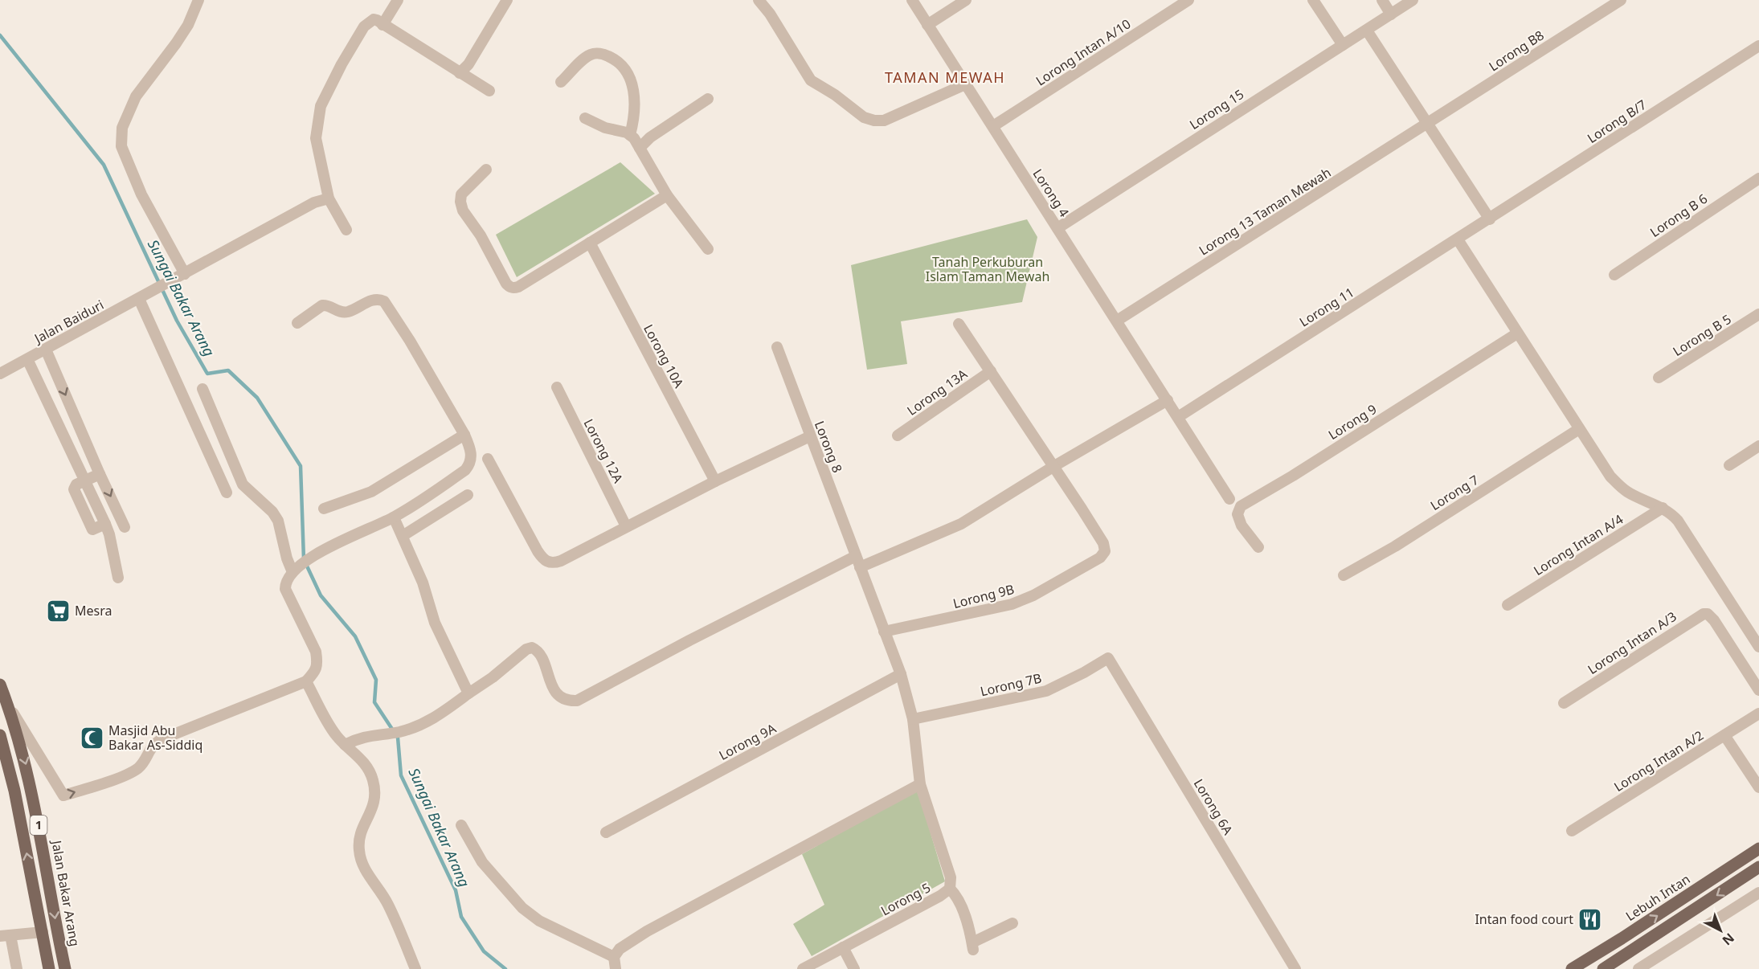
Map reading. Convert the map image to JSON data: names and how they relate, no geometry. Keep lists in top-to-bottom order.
{
  "streets": {
    "main road": ["1", "Jalan Bakar Arang", "Lebuh Intan"],
    "street": [
      "Lorong B8",
      "Lorong Intan A/10",
      "Lorong 15",
      "Lorong B/7",
      "Lorong 4",
      "Lorong 13 Taman Mewah",
      "Lorong B 6",
      "Lorong 11",
      "Jalan Baiduri",
      "Lorong B 5",
      "Lorong 10A",
      "Lorong 13A",
      "Lorong 9",
      "Lorong 8",
      "Lorong 12A",
      "Lorong 7",
      "Lorong Intan A/4",
      "Lorong 9B",
      "Lorong Intan A/3",
      "Lorong 7B",
      "Lorong 9A",
      "Lorong Intan A/2",
      "Lorong 6A",
      "Lorong 5"
    ]
  },
  "crossings": [
    ["Lorong B8", "Lorong 13 Taman Mewah"],
    ["Lorong Intan A/10", "Lorong 4"],
    ["Lorong 15", "Lorong 4"],
    ["Lorong B/7", "Lorong 11"],
    ["Lorong 4", "Lorong 13 Taman Mewah"],
    ["Lorong 4", "Lorong 11"],
    ["Lorong 8", "Lorong 9B"],
    ["Lorong 8", "Lorong 9A"],
    ["Lorong 8", "Lorong 5"],
    ["Lorong 7B", "Lorong 6A"],
    ["Lorong 7B", "Lorong 5"],
    ["Lorong 9A", "Lorong 5"]
  ],
  "districts": ["TAMAN MEWAH"],
  "water": ["Sungai Bakar Arang"],
  "parks": ["Tanah Perkuburan Islam Taman Mewah"],
  "places": {
    "supermarket": ["Mesra"],
    "mosque": ["Masjid Abu Bakar As-Siddiq"],
    "restaurant": ["Intan food court"]
  },
  "north": "bottom right"
}
